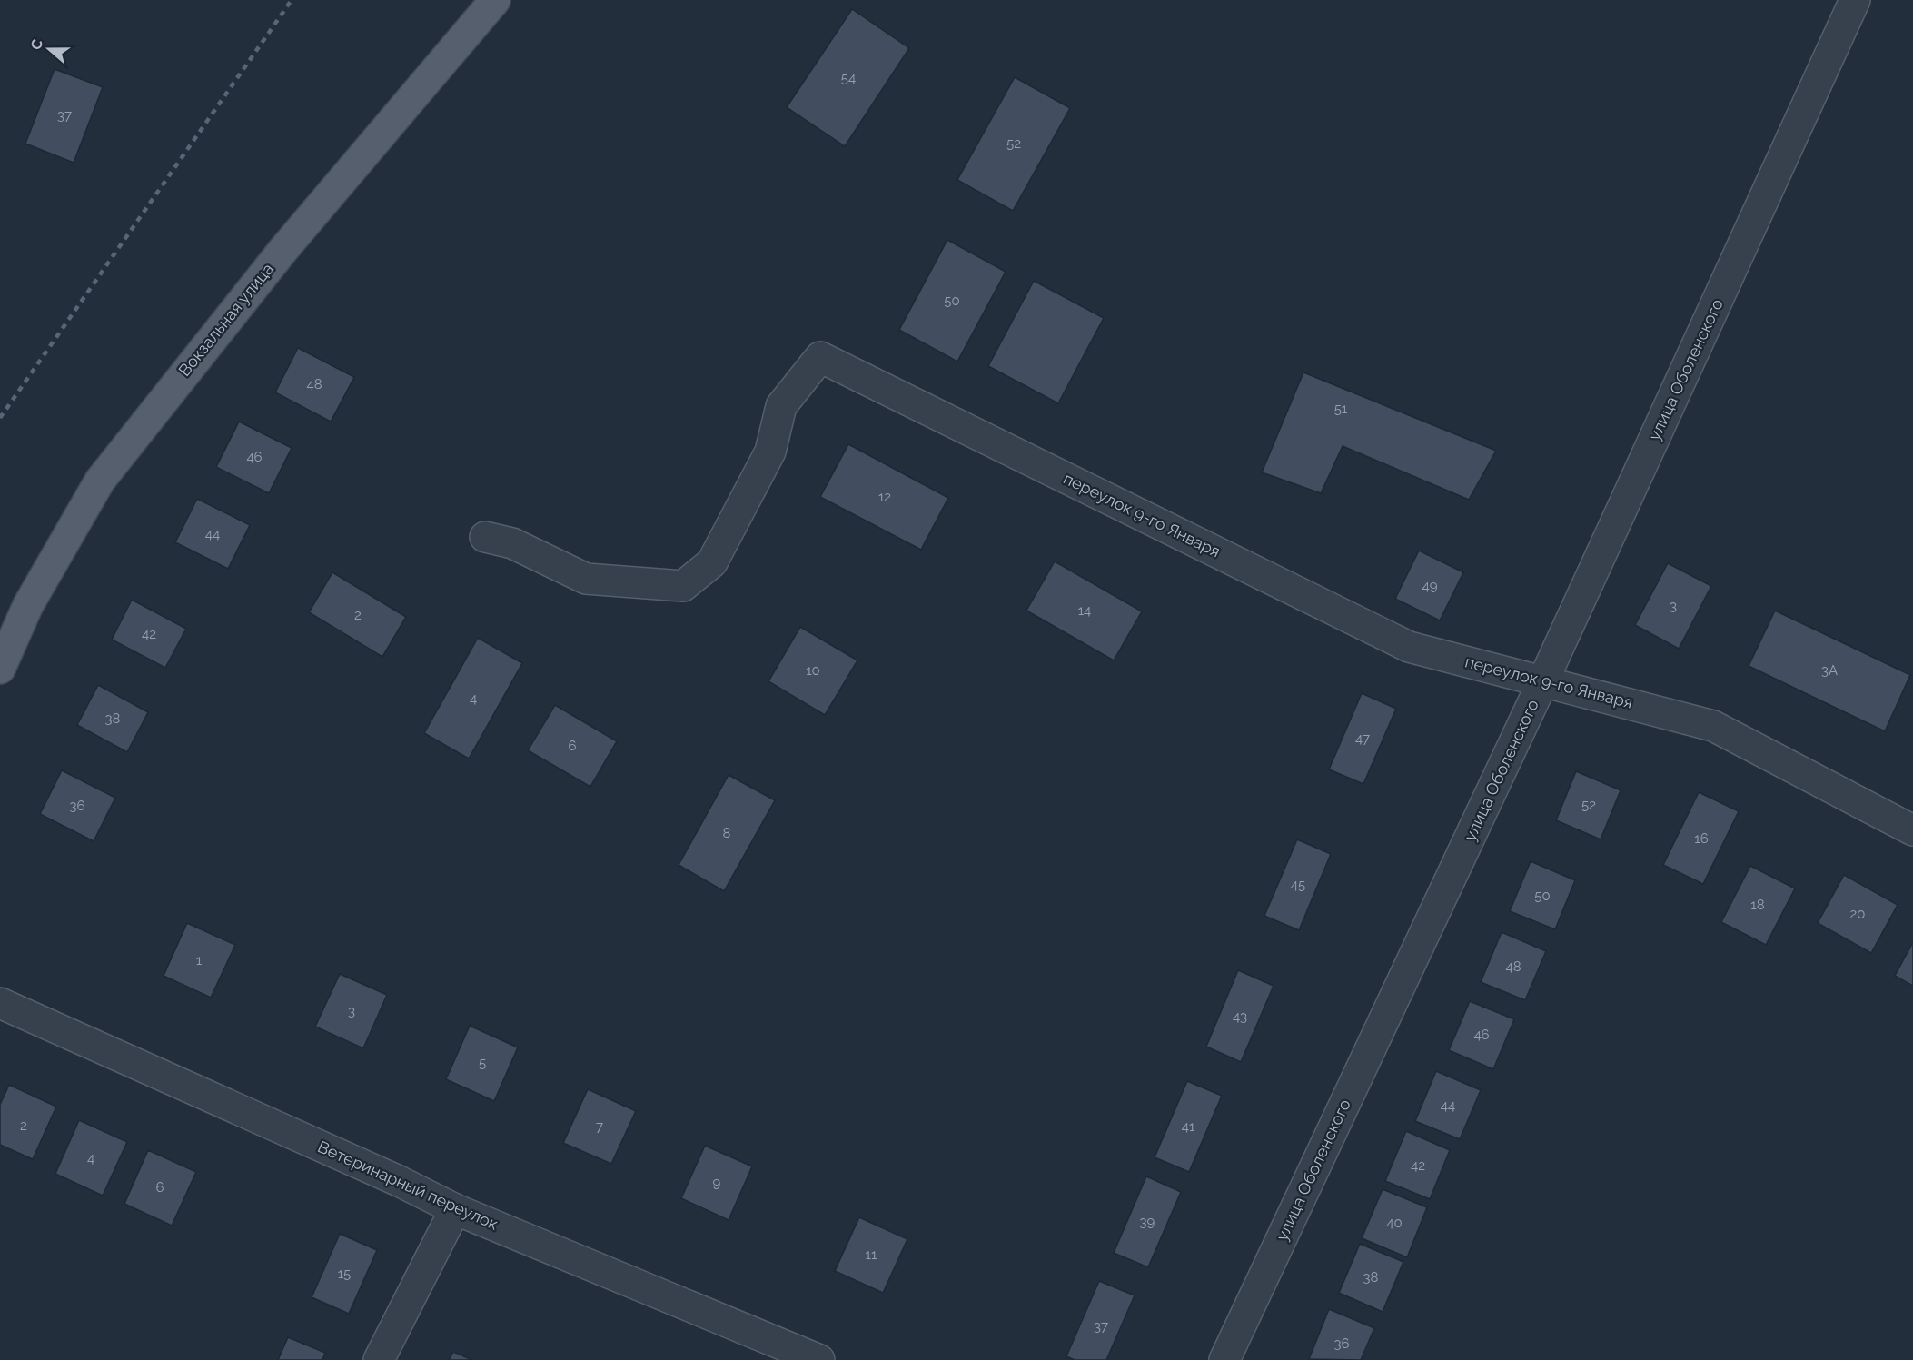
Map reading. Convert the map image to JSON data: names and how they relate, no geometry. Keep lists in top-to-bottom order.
{
  "streets": {
    "main road": ["Вокзальная улица"],
    "street": ["улица Оболенского", "переулок 9-го Января", "Ветеринарный переулок"]
  },
  "crossings": [
    ["улица Оболенского", "переулок 9-го Января"]
  ],
  "house_numbers": [
    "54",
    "37",
    "52",
    "50",
    "48",
    "51",
    "46",
    "12",
    "44",
    "49",
    "3",
    "14",
    "2",
    "42",
    "10",
    "3А",
    "4",
    "38",
    "47",
    "6",
    "52",
    "36",
    "8",
    "16",
    "45",
    "50",
    "18",
    "20",
    "1",
    "48",
    "3",
    "43",
    "46",
    "5",
    "44",
    "2",
    "7",
    "41",
    "4",
    "42",
    "9",
    "6",
    "39",
    "40",
    "11",
    "15",
    "38",
    "37",
    "36"
  ],
  "north": "left"
}
